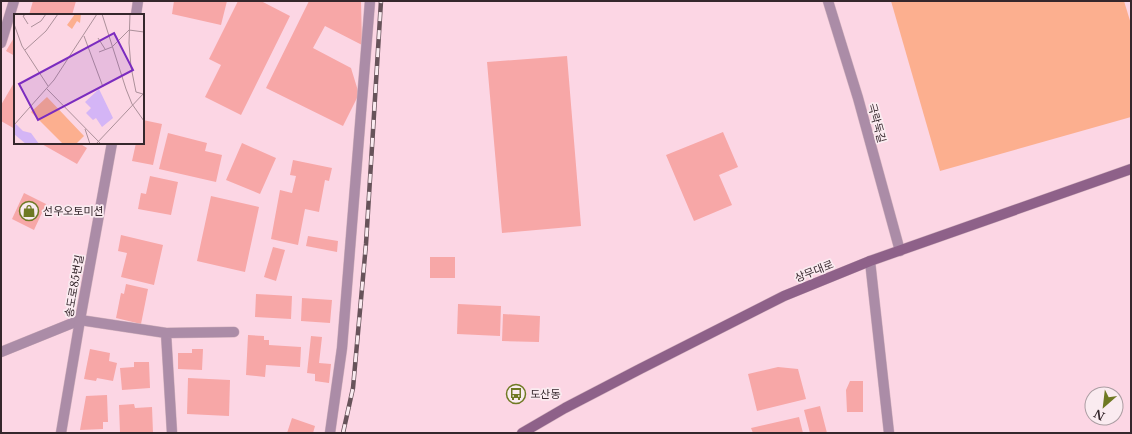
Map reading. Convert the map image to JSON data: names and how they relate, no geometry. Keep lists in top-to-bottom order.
{
  "streets": {
    "main road": ["상무대로"],
    "street": ["극락둑길", "송도로85번길"]
  },
  "crossings": [
    ["극락둑길", "상무대로"]
  ],
  "places": {
    "shop": ["선우오토미션"],
    "bus stop": ["도산동"]
  },
  "north": "bottom left"
}
